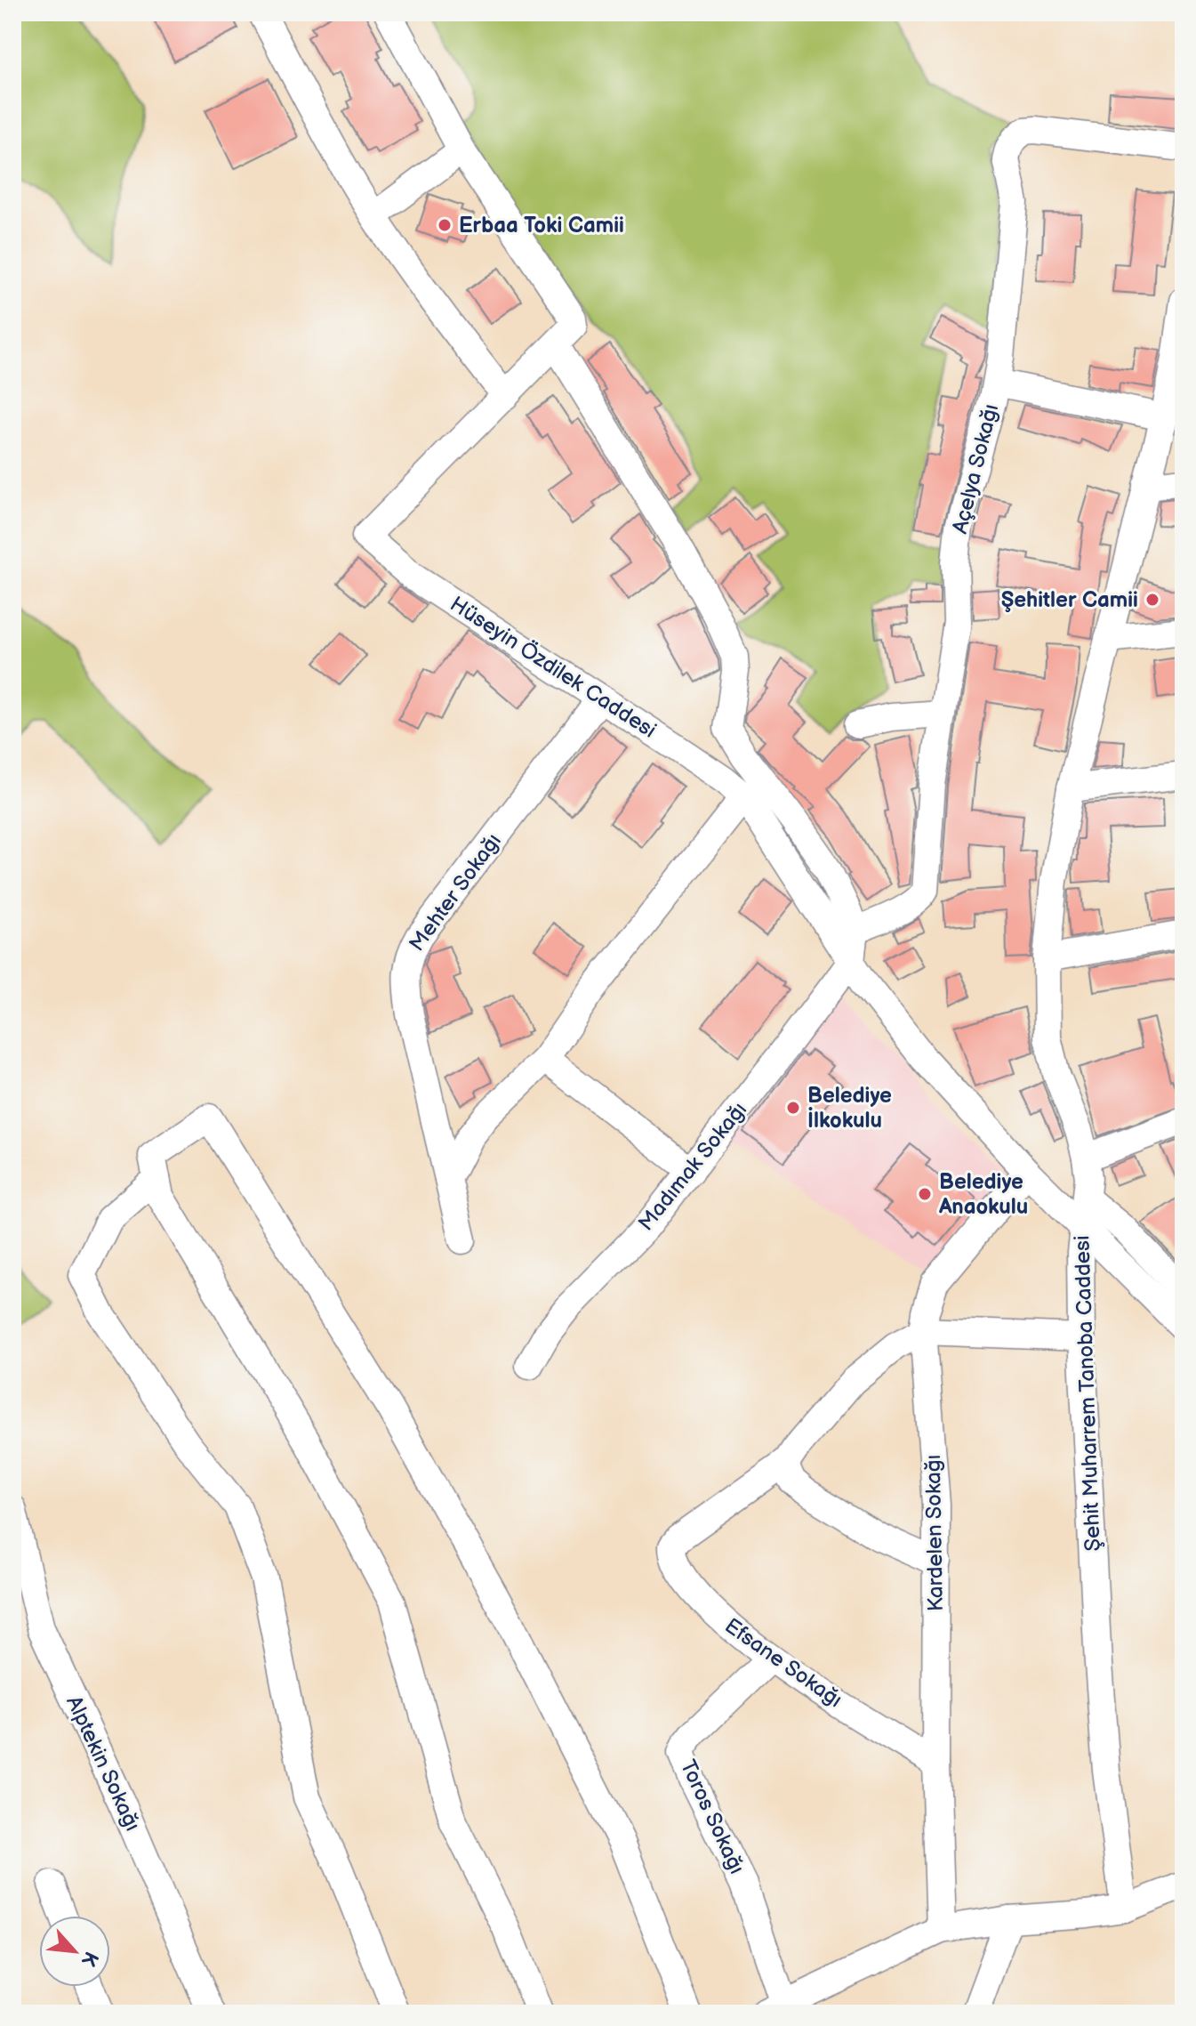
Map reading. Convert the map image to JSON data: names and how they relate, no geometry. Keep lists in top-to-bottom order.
{
  "streets": {
    "street": [
      "Açelya Sokağı",
      "Hüseyin Özdilek Caddesi",
      "Mehter Sokağı",
      "Madımak Sokağı",
      "Şehit Muharrem Tanoba Caddesi",
      "Kardelen Sokağı",
      "Efsane Sokağı",
      "Alptekin Sokağı",
      "Toros Sokağı"
    ]
  },
  "crossings": [
    ["Hüseyin Özdilek Caddesi", "Mehter Sokağı"],
    ["Hüseyin Özdilek Caddesi", "Madımak Sokağı"],
    ["Hüseyin Özdilek Caddesi", "Şehit Muharrem Tanoba Caddesi"],
    ["Hüseyin Özdilek Caddesi", "Kardelen Sokağı"],
    ["Kardelen Sokağı", "Efsane Sokağı"],
    ["Efsane Sokağı", "Toros Sokağı"]
  ],
  "places": [
    "Erbaa Toki Camii",
    "Şehitler Camii",
    "Belediye İlkokulu",
    "Belediye Anaokulu"
  ],
  "north": "bottom right"
}
